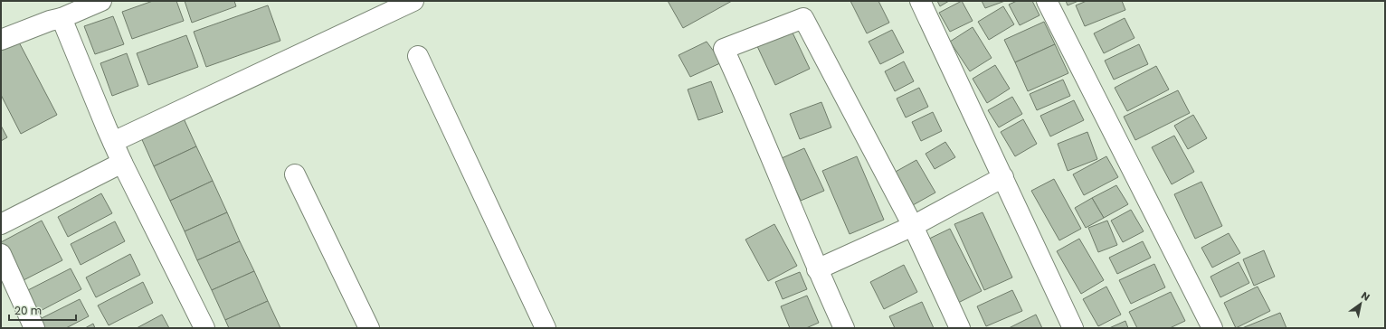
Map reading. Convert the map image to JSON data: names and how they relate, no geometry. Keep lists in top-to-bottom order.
{
  "scale_bar": "20 m",
  "north": "top right"
}
